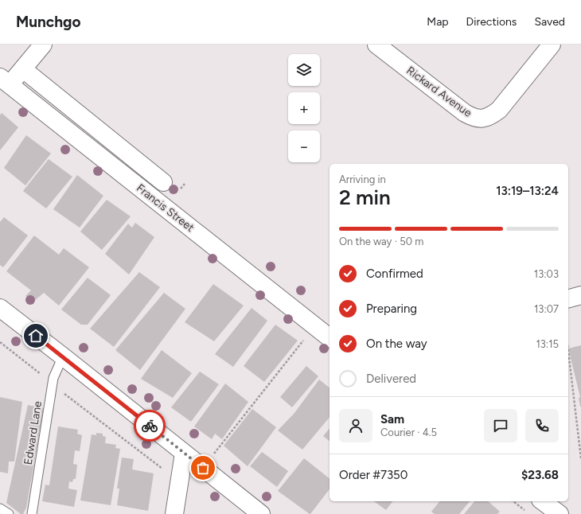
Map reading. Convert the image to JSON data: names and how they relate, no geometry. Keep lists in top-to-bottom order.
{
  "streets": {
    "street": ["Rickard Avenue", "Francis Street"],
    "lane": ["Edward Lane"]
  },
  "page": {
    "header": "Munchgo",
    "nav": ["Map", "Directions", "Saved"],
    "map_buttons": ["+", "−"],
    "heading": ["2 min", "Arriving in", "13:19–13:24"],
    "panel": [
      "Sam",
      "Courier · 4.5",
      "Order #7350",
      "$23.68"
    ],
    "bar": "On the way · 50 m",
    "list": [
      ["Confirmed", "13:03"],
      ["Preparing", "13:07"],
      ["On the way", "13:15"],
      "Delivered"
    ]
  }
}
